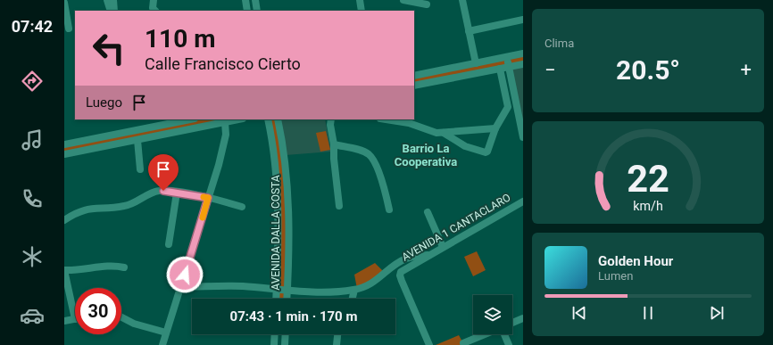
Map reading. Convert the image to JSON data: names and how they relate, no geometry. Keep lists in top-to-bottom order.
{
  "streets": {
    "street": ["AVENIDA 1 CANTACLARO", "AVENIDA DALLA COSTA"]
  },
  "districts": ["Barrio La Cooperativa"],
  "page": {
    "tabs": "07:42",
    "tile": "Clima",
    "turn": ["110 m", "Calle Francisco Cierto"],
    "heat": ["−", "20.5°", "+"],
    "then": "Luego",
    "song": ["Golden Hour", "Lumen"],
    "limit": "30",
    "trip": "07:43 · 1 min · 170 m",
    "gauge": ["22", "km/h"]
  }
}
